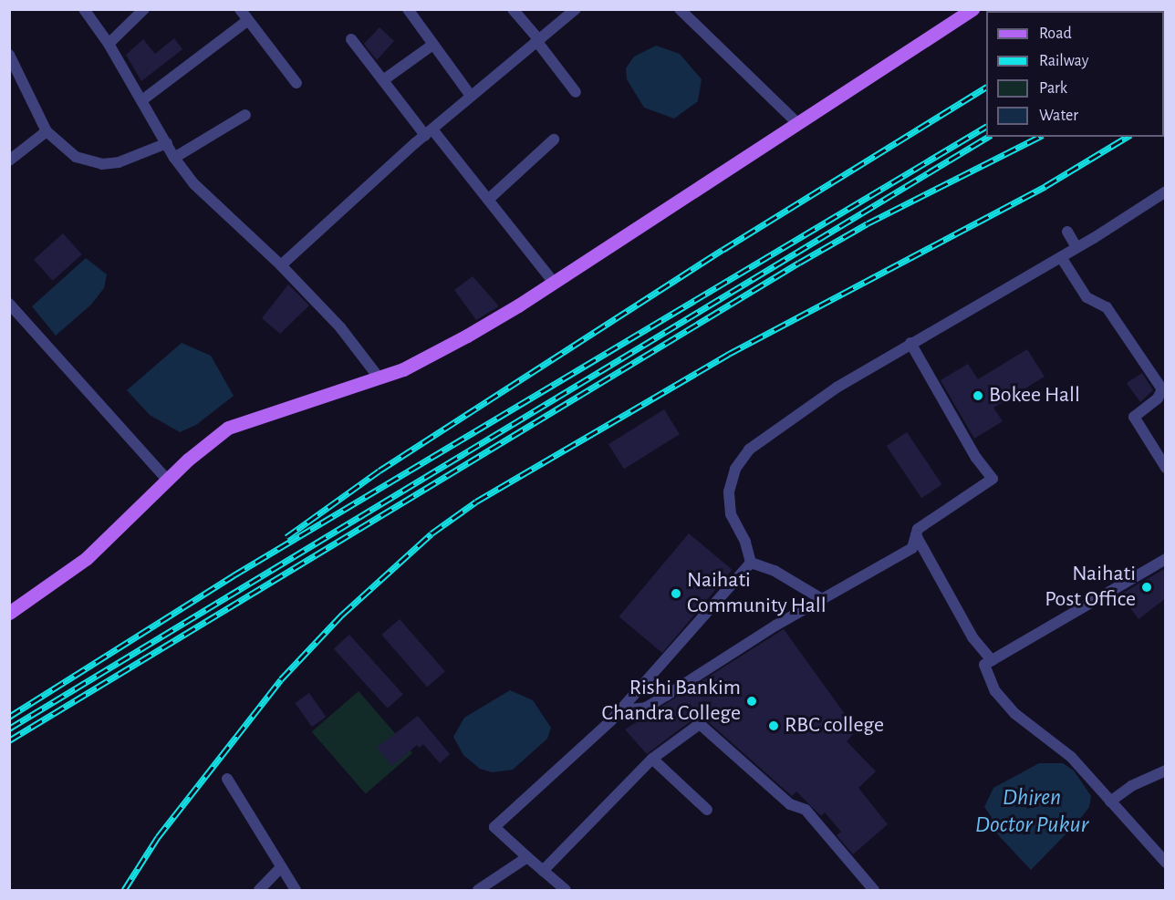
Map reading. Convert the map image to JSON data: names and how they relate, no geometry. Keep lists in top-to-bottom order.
{
  "water": ["Dhiren Doctor Pukur"],
  "places": [
    "Bokee Hall",
    "Naihati Post Office",
    "Naihati Community Hall",
    "Rishi Bankim Chandra College",
    "RBC college"
  ],
  "legend": [
    "Road",
    "Railway",
    "Park",
    "Water"
  ]
}
